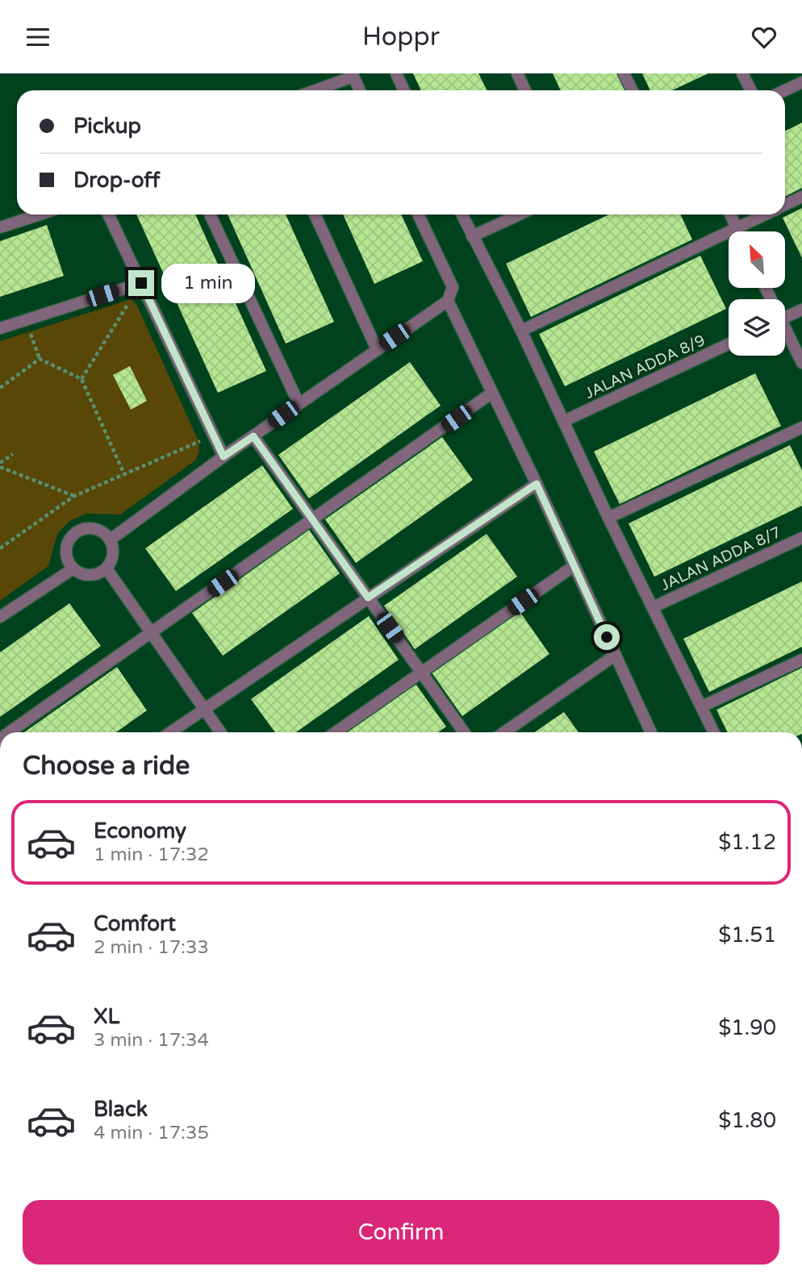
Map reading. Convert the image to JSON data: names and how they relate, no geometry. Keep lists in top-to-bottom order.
{
  "streets": {
    "street": ["JALAN ADDA 8/9", "JALAN ADDA 8/7"]
  },
  "north": "top left",
  "page": {
    "header": "Hoppr",
    "banner": ["Pickup", "Drop-off"],
    "bubble": "1 min",
    "heading": "Choose a ride",
    "list": [
      {
        "name": "Economy",
        "note": "1 min · 17:32",
        "value": "$1.12"
      },
      {
        "name": "Comfort",
        "note": "2 min · 17:33",
        "value": "$1.51"
      },
      {
        "name": "XL",
        "note": "3 min · 17:34",
        "value": "$1.90"
      },
      {
        "name": "Black",
        "note": "4 min · 17:35",
        "value": "$1.80"
      }
    ],
    "buttons": "Confirm"
  }
}
